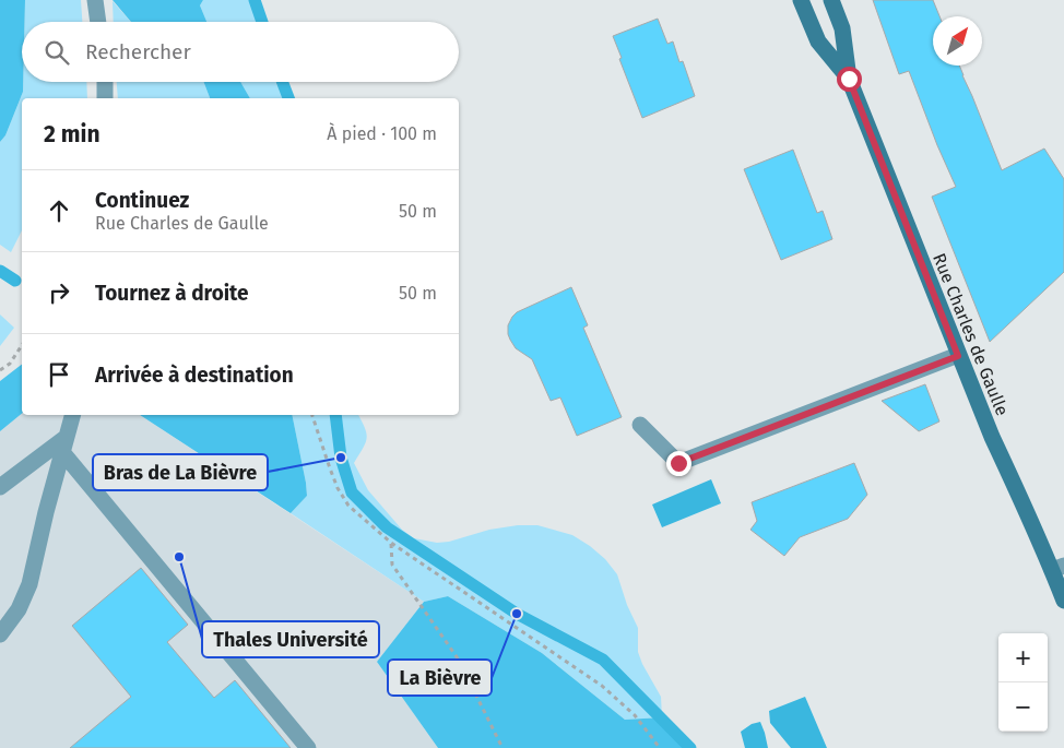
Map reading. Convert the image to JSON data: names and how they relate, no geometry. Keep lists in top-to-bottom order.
{
  "streets": {
    "main road": ["Rue Charles de Gaulle"]
  },
  "places": ["Bras de La Bièvre", "Thales Université", "La Bièvre"],
  "north": "top right",
  "page": {
    "search": "Rechercher",
    "heading": ["2 min", "À pied · 100 m"],
    "list": [
      ["Continuez", "Rue Charles de Gaulle", "50 m"],
      ["Tournez à droite", "50 m"],
      "Arrivée à destination"
    ],
    "map_buttons": ["+", "−"]
  }
}
